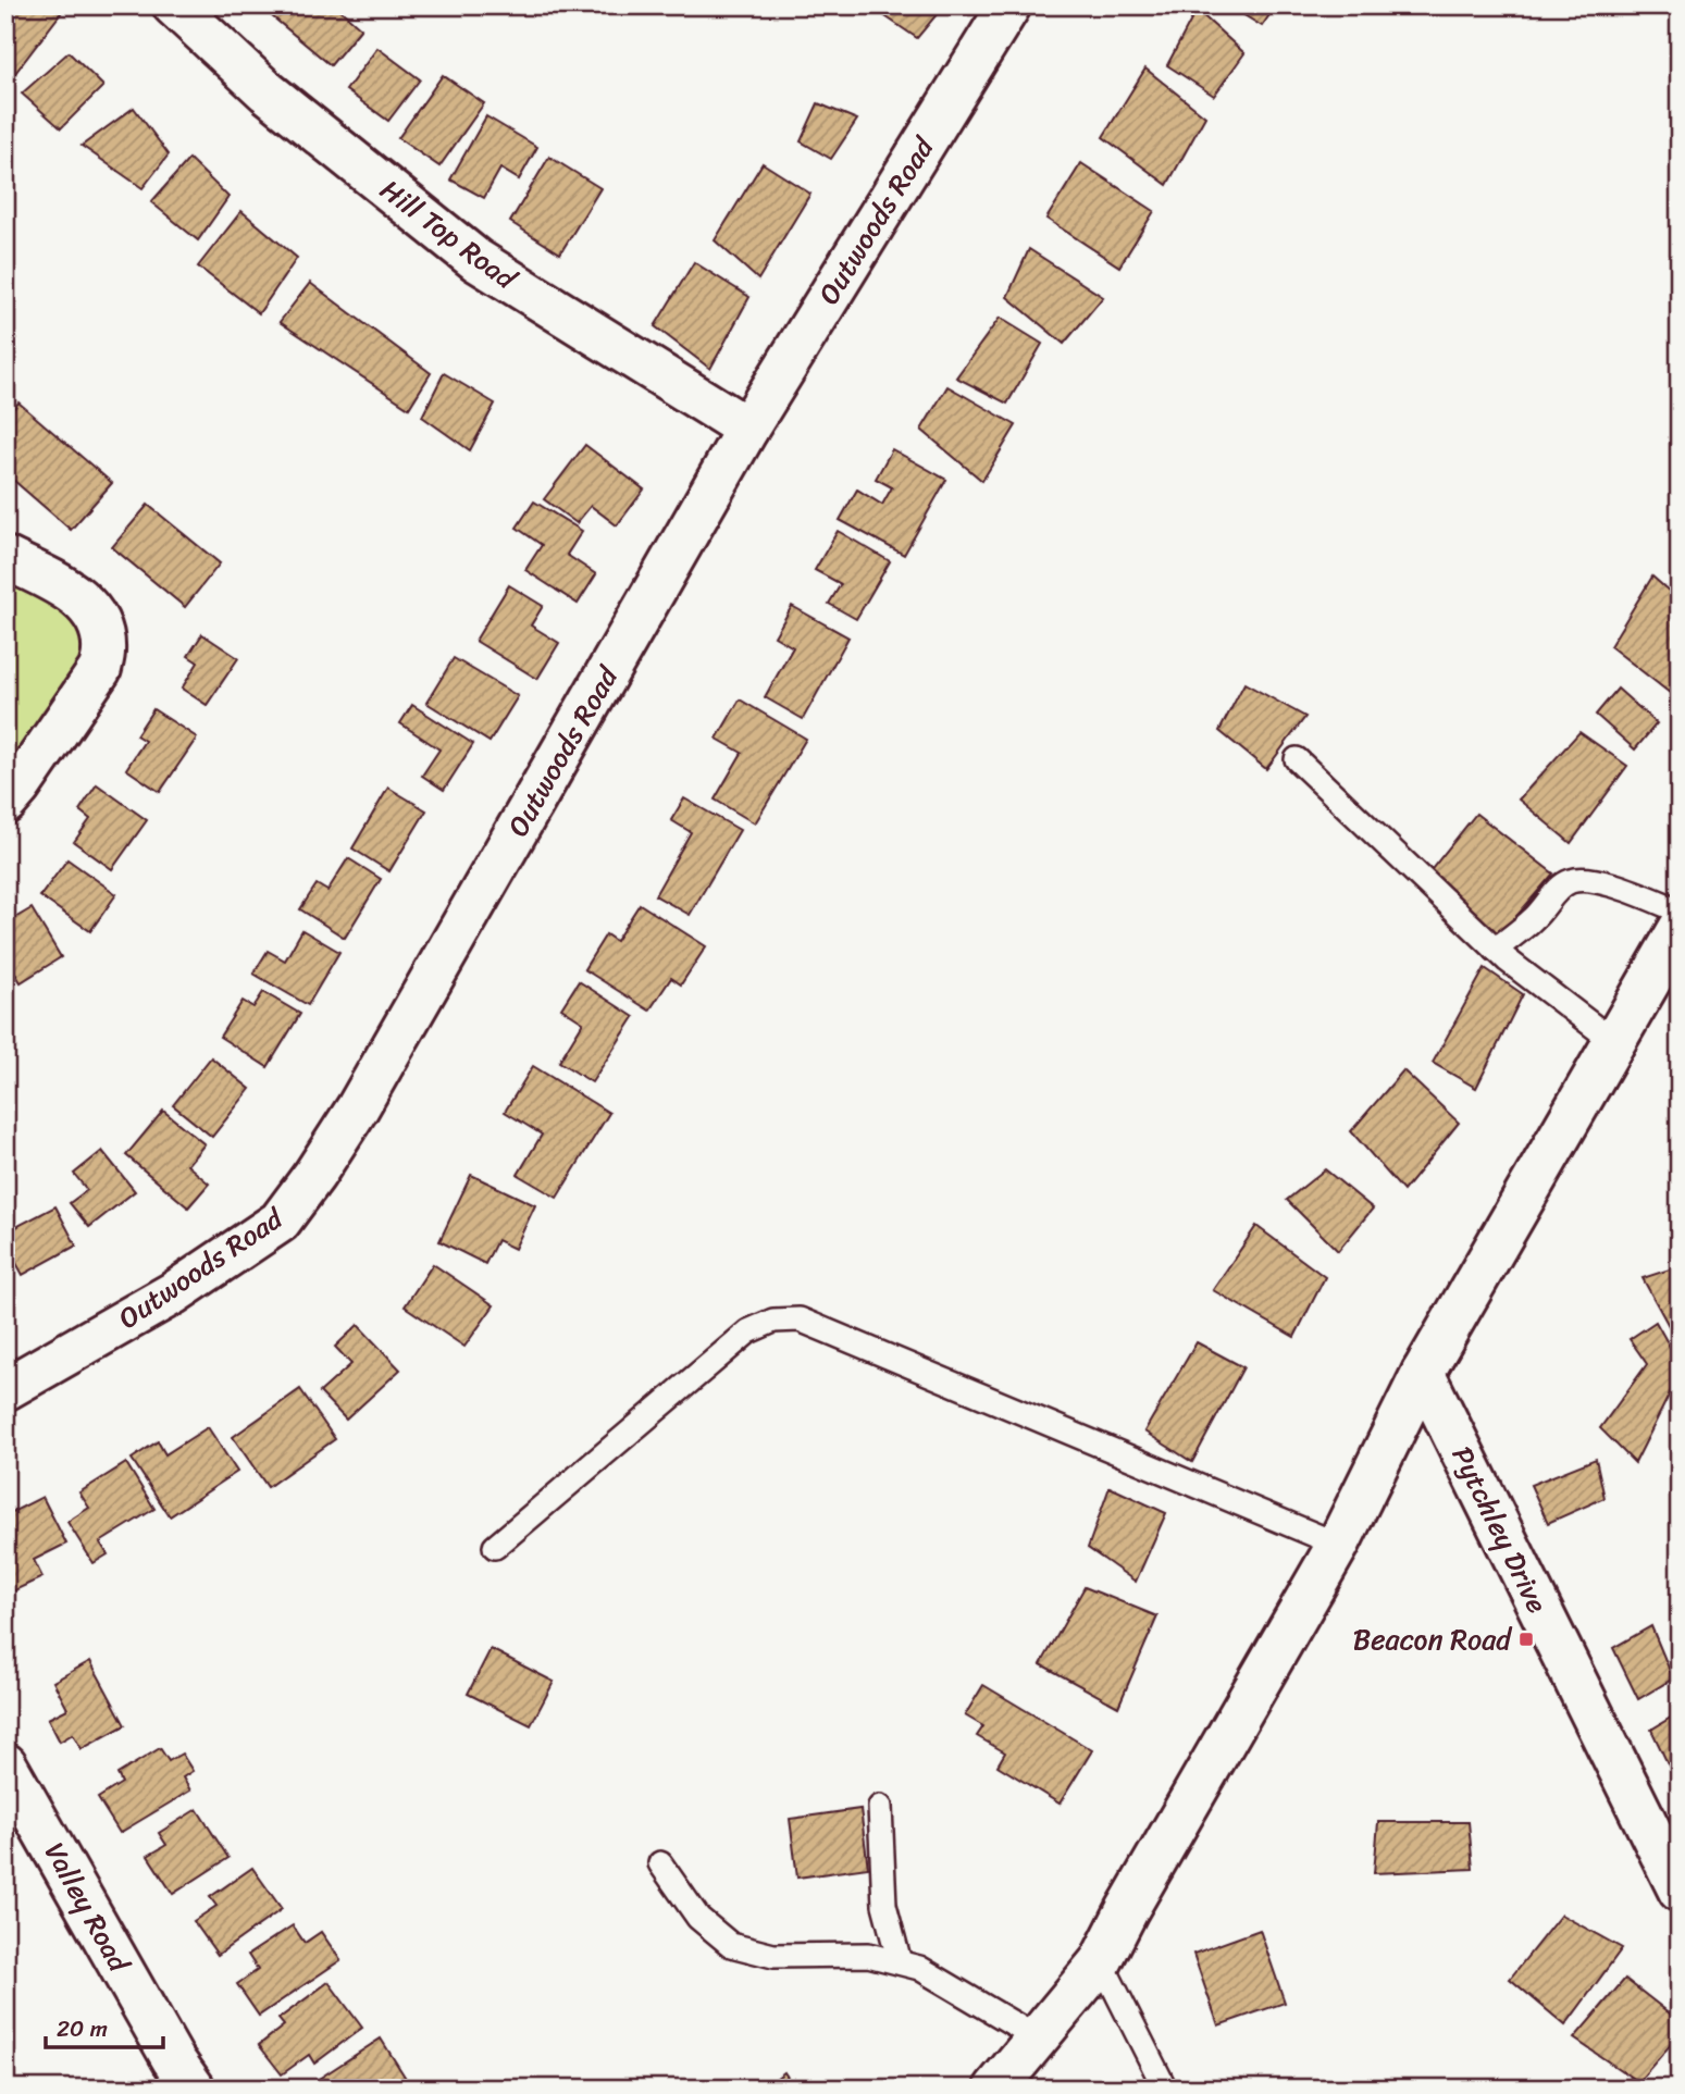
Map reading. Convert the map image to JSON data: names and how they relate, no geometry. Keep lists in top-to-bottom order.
{
  "streets": {
    "street": [
      "Outwoods Road",
      "Hill Top Road",
      "Pytchley Drive",
      "Valley Road"
    ]
  },
  "crossings": [
    ["Outwoods Road", "Hill Top Road"]
  ],
  "places": {
    "transit": ["Beacon Road"]
  },
  "scale_bar": "20 m"
}
